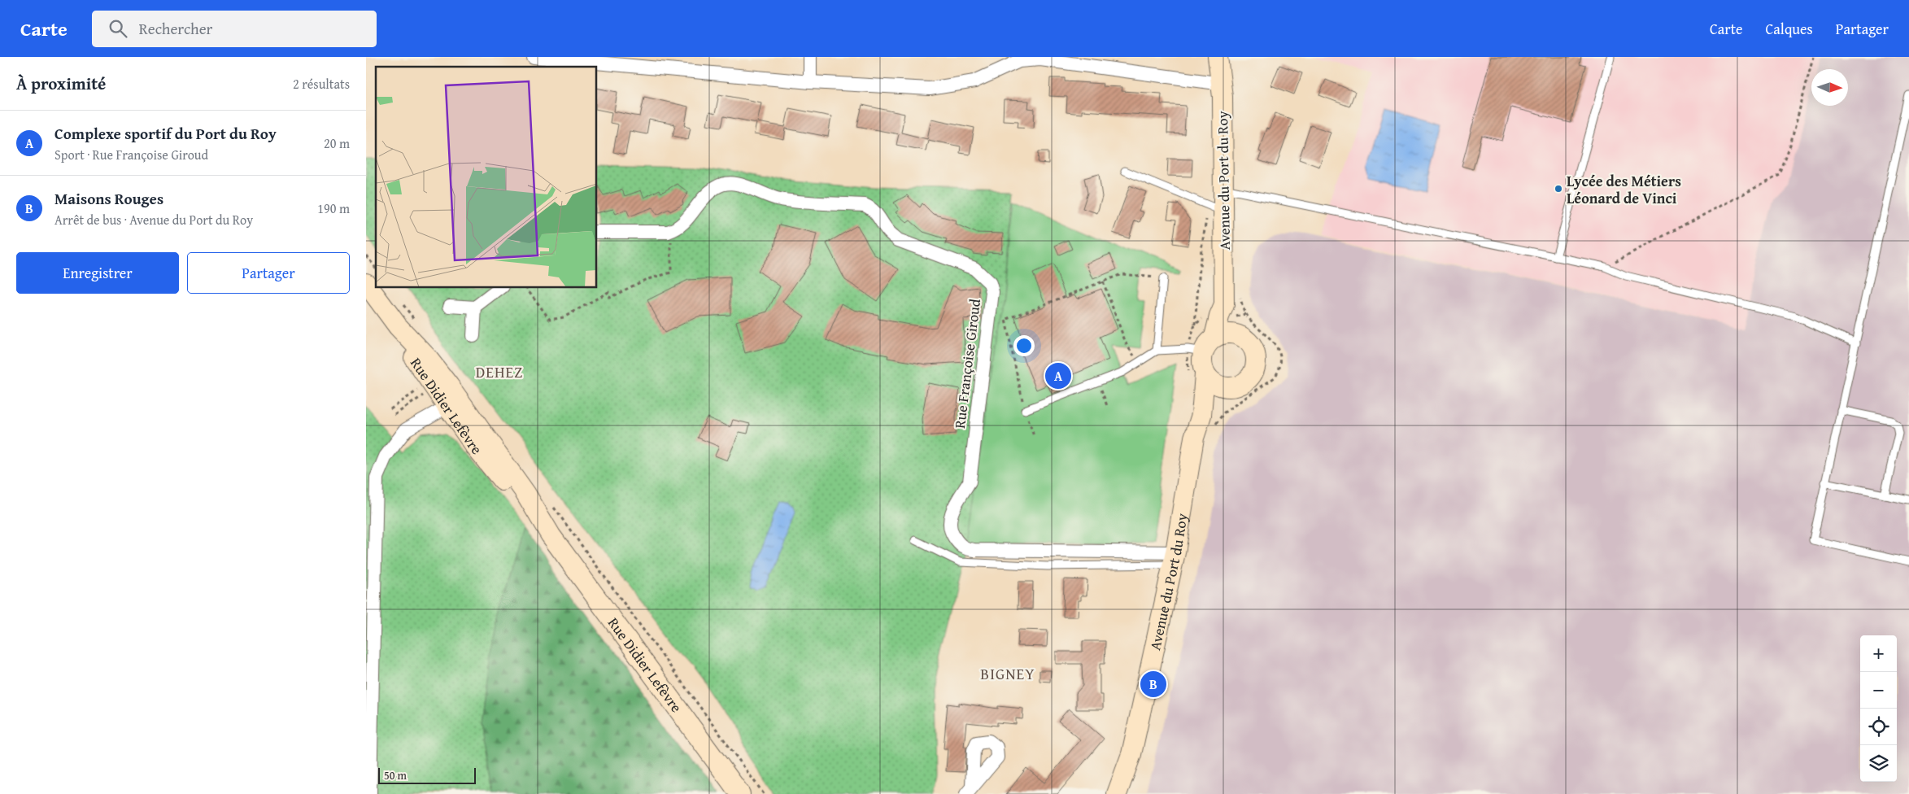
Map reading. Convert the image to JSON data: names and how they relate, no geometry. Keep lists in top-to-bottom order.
{
  "streets": {
    "street": ["Avenue du Port du Roy", "Rue Françoise Giroud", "Rue Didier Lefèvre"]
  },
  "crossings": [
    ["Avenue du Port du Roy", "Rue Françoise Giroud"]
  ],
  "districts": ["DEHEZ", "BIGNEY"],
  "places": ["Lycée des Métiers Léonard de Vinci"],
  "scale_bar": "50 m",
  "north": "right",
  "page": {
    "header": "Carte",
    "search": "Rechercher",
    "nav": ["Carte", "Calques", "Partager"],
    "heading": ["À proximité", "2 résultats"],
    "list": [
      {
        "mark": "A",
        "name": "Complexe sportif du Port du Roy",
        "note": "Sport · Rue Françoise Giroud",
        "value": "20 m"
      },
      {
        "mark": "B",
        "name": "Maisons Rouges",
        "note": "Arrêt de bus · Avenue du Port du Roy",
        "value": "190 m"
      }
    ],
    "buttons": ["Enregistrer", "Partager"],
    "pins": ["A", "B"],
    "map_buttons": ["+", "−"],
    "scale": "50 m"
  }
}
